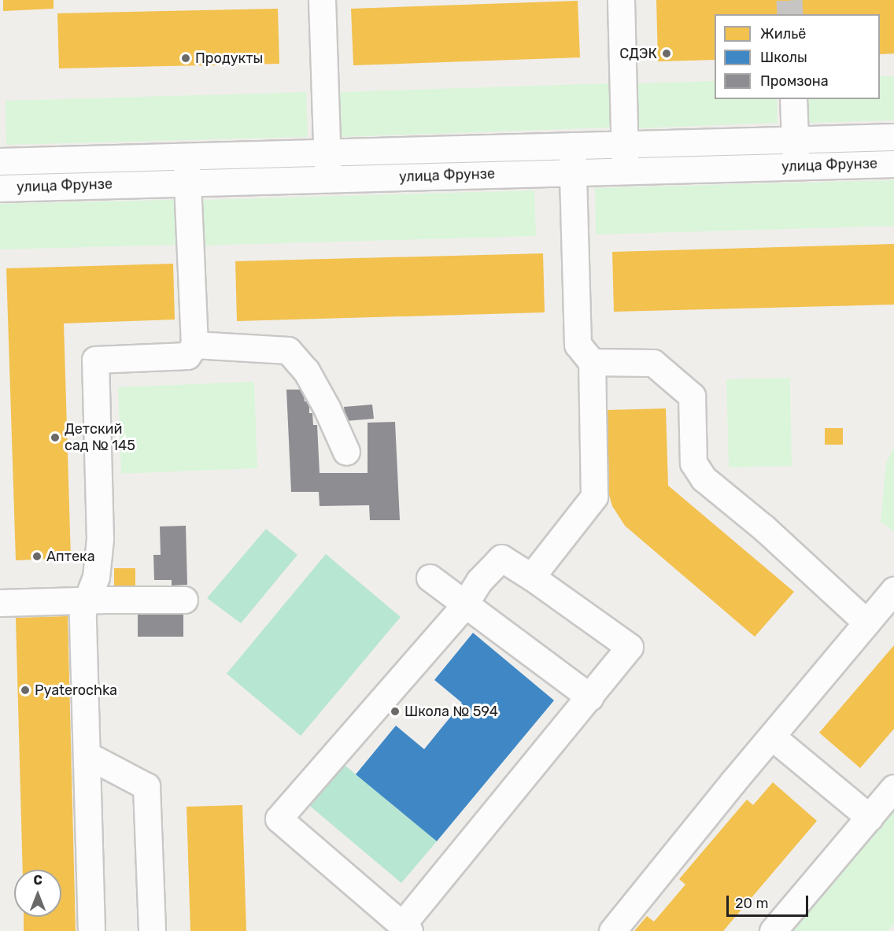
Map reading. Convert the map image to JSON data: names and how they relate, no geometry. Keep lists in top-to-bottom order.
{
  "streets": {
    "street": ["улица Фрунзе"]
  },
  "places": [
    "СДЭК",
    "Продукты",
    "Детский сад № 145",
    "Аптека",
    "Pyaterochka",
    "Школа № 594"
  ],
  "legend": ["Жильё", "Школы", "Промзона"],
  "scale_bar": "20 m",
  "north": "top"
}
